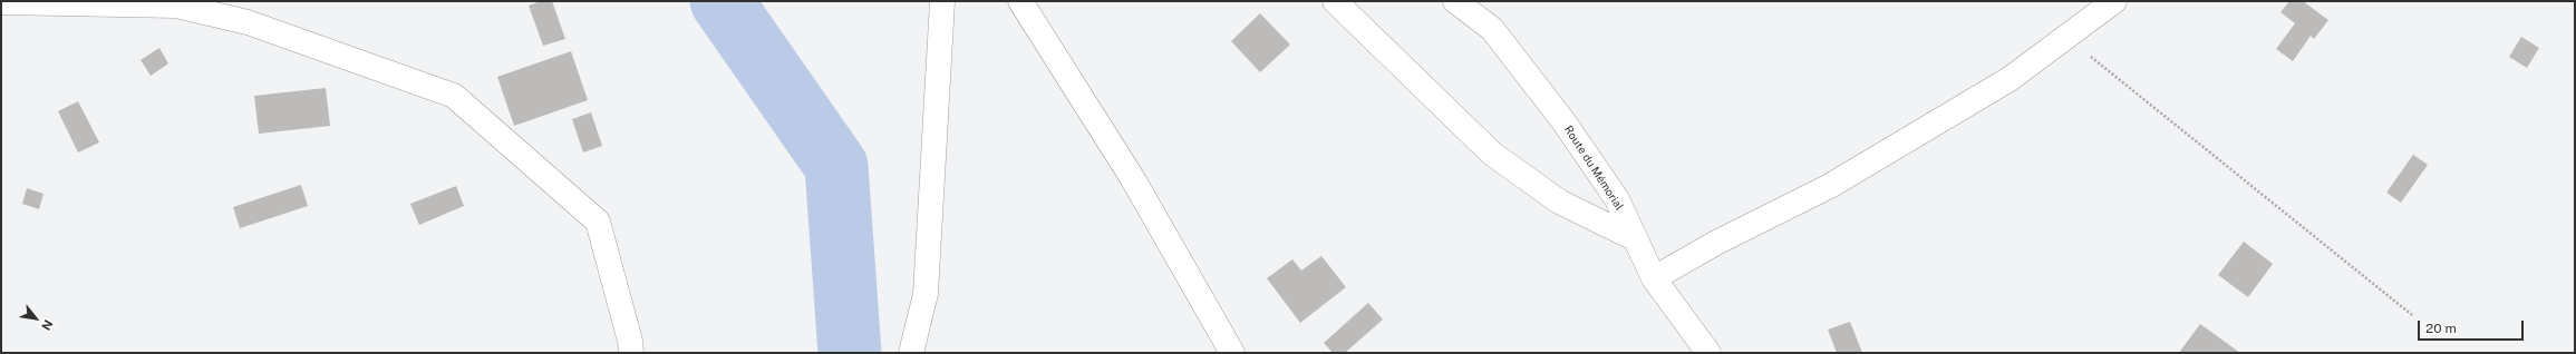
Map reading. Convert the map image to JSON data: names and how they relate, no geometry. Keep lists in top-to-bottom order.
{
  "streets": {
    "street": ["Route du Mémorial"]
  },
  "scale_bar": "20 m",
  "north": "bottom right"
}
